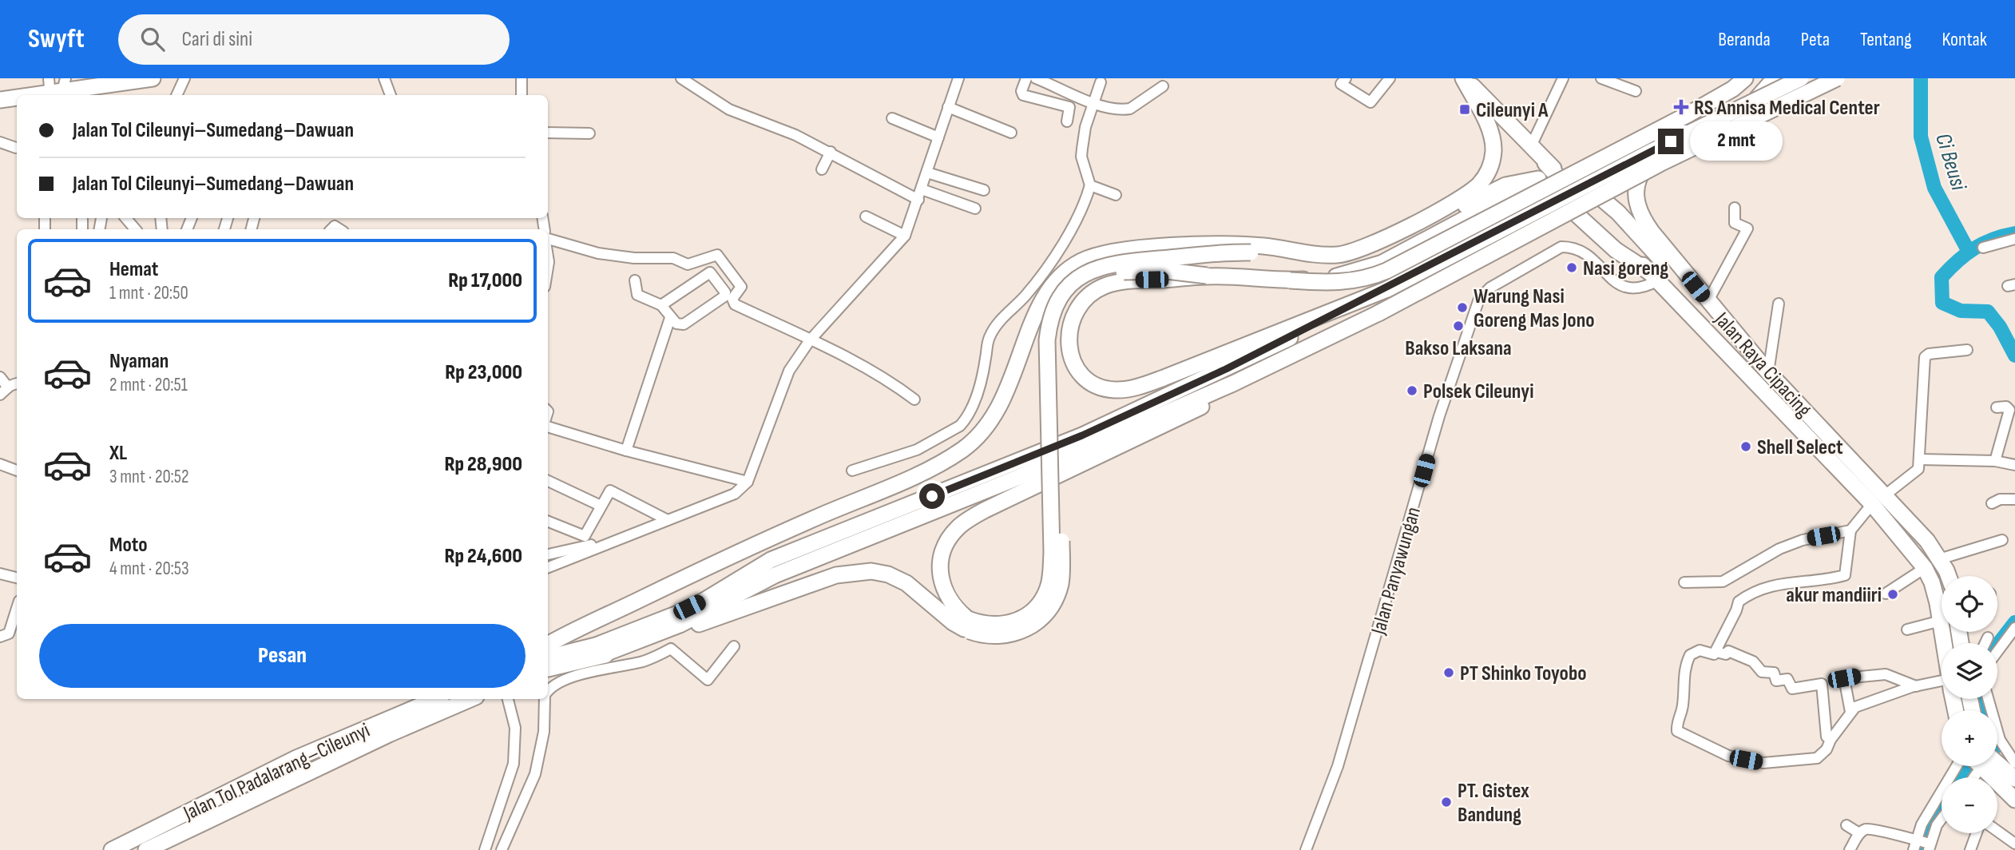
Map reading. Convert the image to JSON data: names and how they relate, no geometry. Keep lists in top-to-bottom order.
{
  "streets": {
    "highway": ["Jalan Raya Cipacing", "Jalan Tol Padalarang–Cileunyi"],
    "street": ["Jalan Panyawungan"]
  },
  "crossings": [
    ["Jalan Raya Cipacing", "Jalan Panyawungan"]
  ],
  "water": ["Ci Beusi"],
  "places": {
    "health": ["RS Annisa Medical Center"],
    "transit": ["Cileunyi A"],
    "other": [
      "Nasi goreng",
      "Warung Nasi Goreng Mas Jono",
      "Bakso Laksana",
      "Polsek Cileunyi",
      "Shell Select",
      "akur mandiiri",
      "PT Shinko Toyobo",
      "PT. Gistex Bandung"
    ]
  },
  "page": {
    "header": "Swyft",
    "search": "Cari di sini",
    "nav": [
      "Beranda",
      "Peta",
      "Tentang",
      "Kontak"
    ],
    "banner": ["Jalan Tol Cileunyi–Sumedang–Dawuan", "Jalan Tol Cileunyi–Sumedang–Dawuan"],
    "bubble": "2 mnt",
    "list": [
      {
        "name": "Hemat",
        "note": "1 mnt · 20:50",
        "value": "Rp 17,000"
      },
      {
        "name": "Nyaman",
        "note": "2 mnt · 20:51",
        "value": "Rp 23,000"
      },
      {
        "name": "XL",
        "note": "3 mnt · 20:52",
        "value": "Rp 28,900"
      },
      {
        "name": "Moto",
        "note": "4 mnt · 20:53",
        "value": "Rp 24,600"
      }
    ],
    "map_buttons": ["+", "−"],
    "buttons": "Pesan"
  }
}
